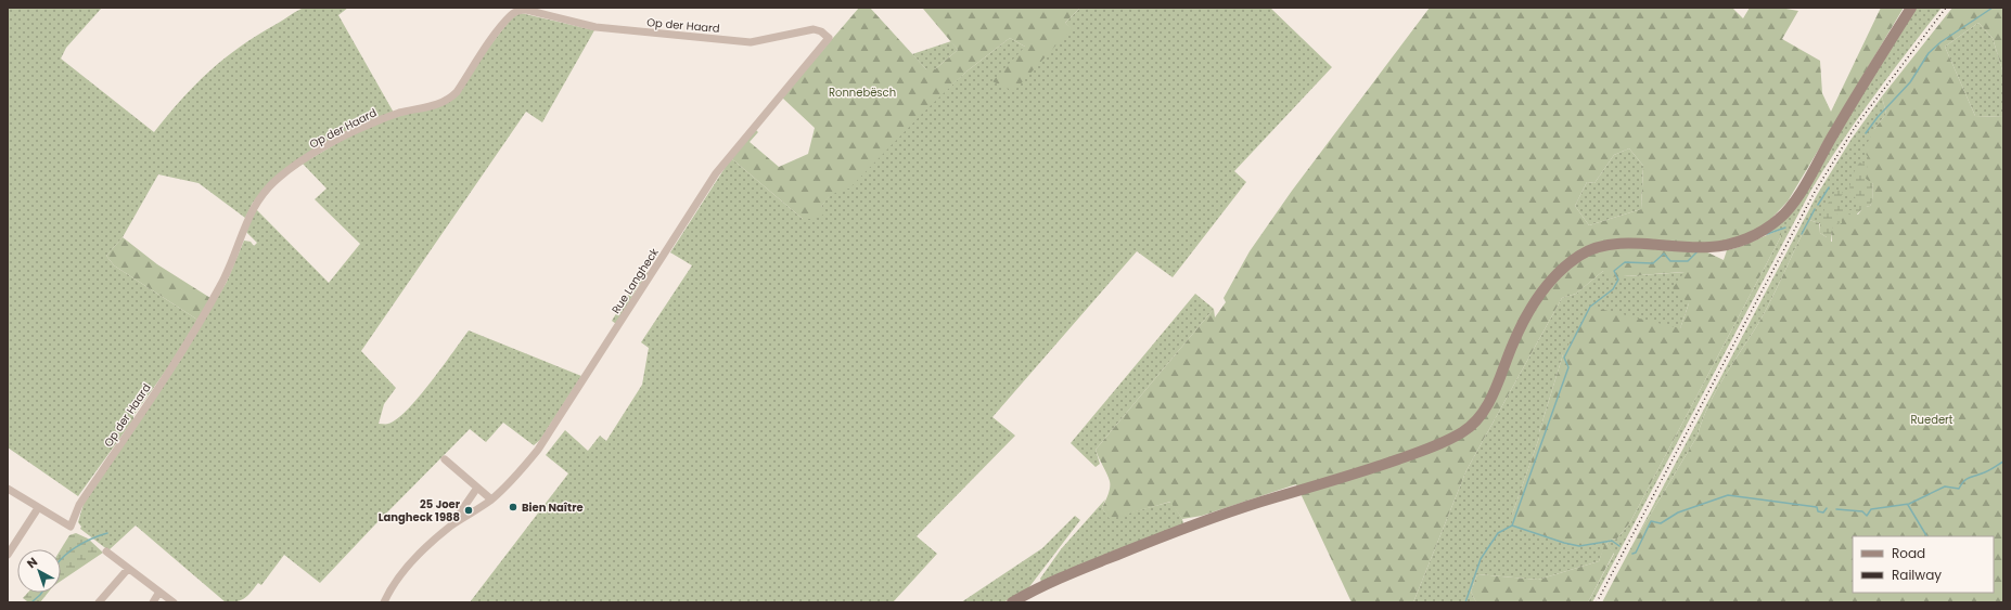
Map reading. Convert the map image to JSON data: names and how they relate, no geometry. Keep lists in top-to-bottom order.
{
  "streets": {
    "street": ["Op der Haard", "Rue Langheck"]
  },
  "crossings": [
    ["Op der Haard", "Rue Langheck"]
  ],
  "parks": ["Ronnebësch", "Ruedert"],
  "places": ["Bien Naître", "25 Joer Langheck 1988"],
  "legend": ["Road", "Railway"],
  "north": "top left"
}
